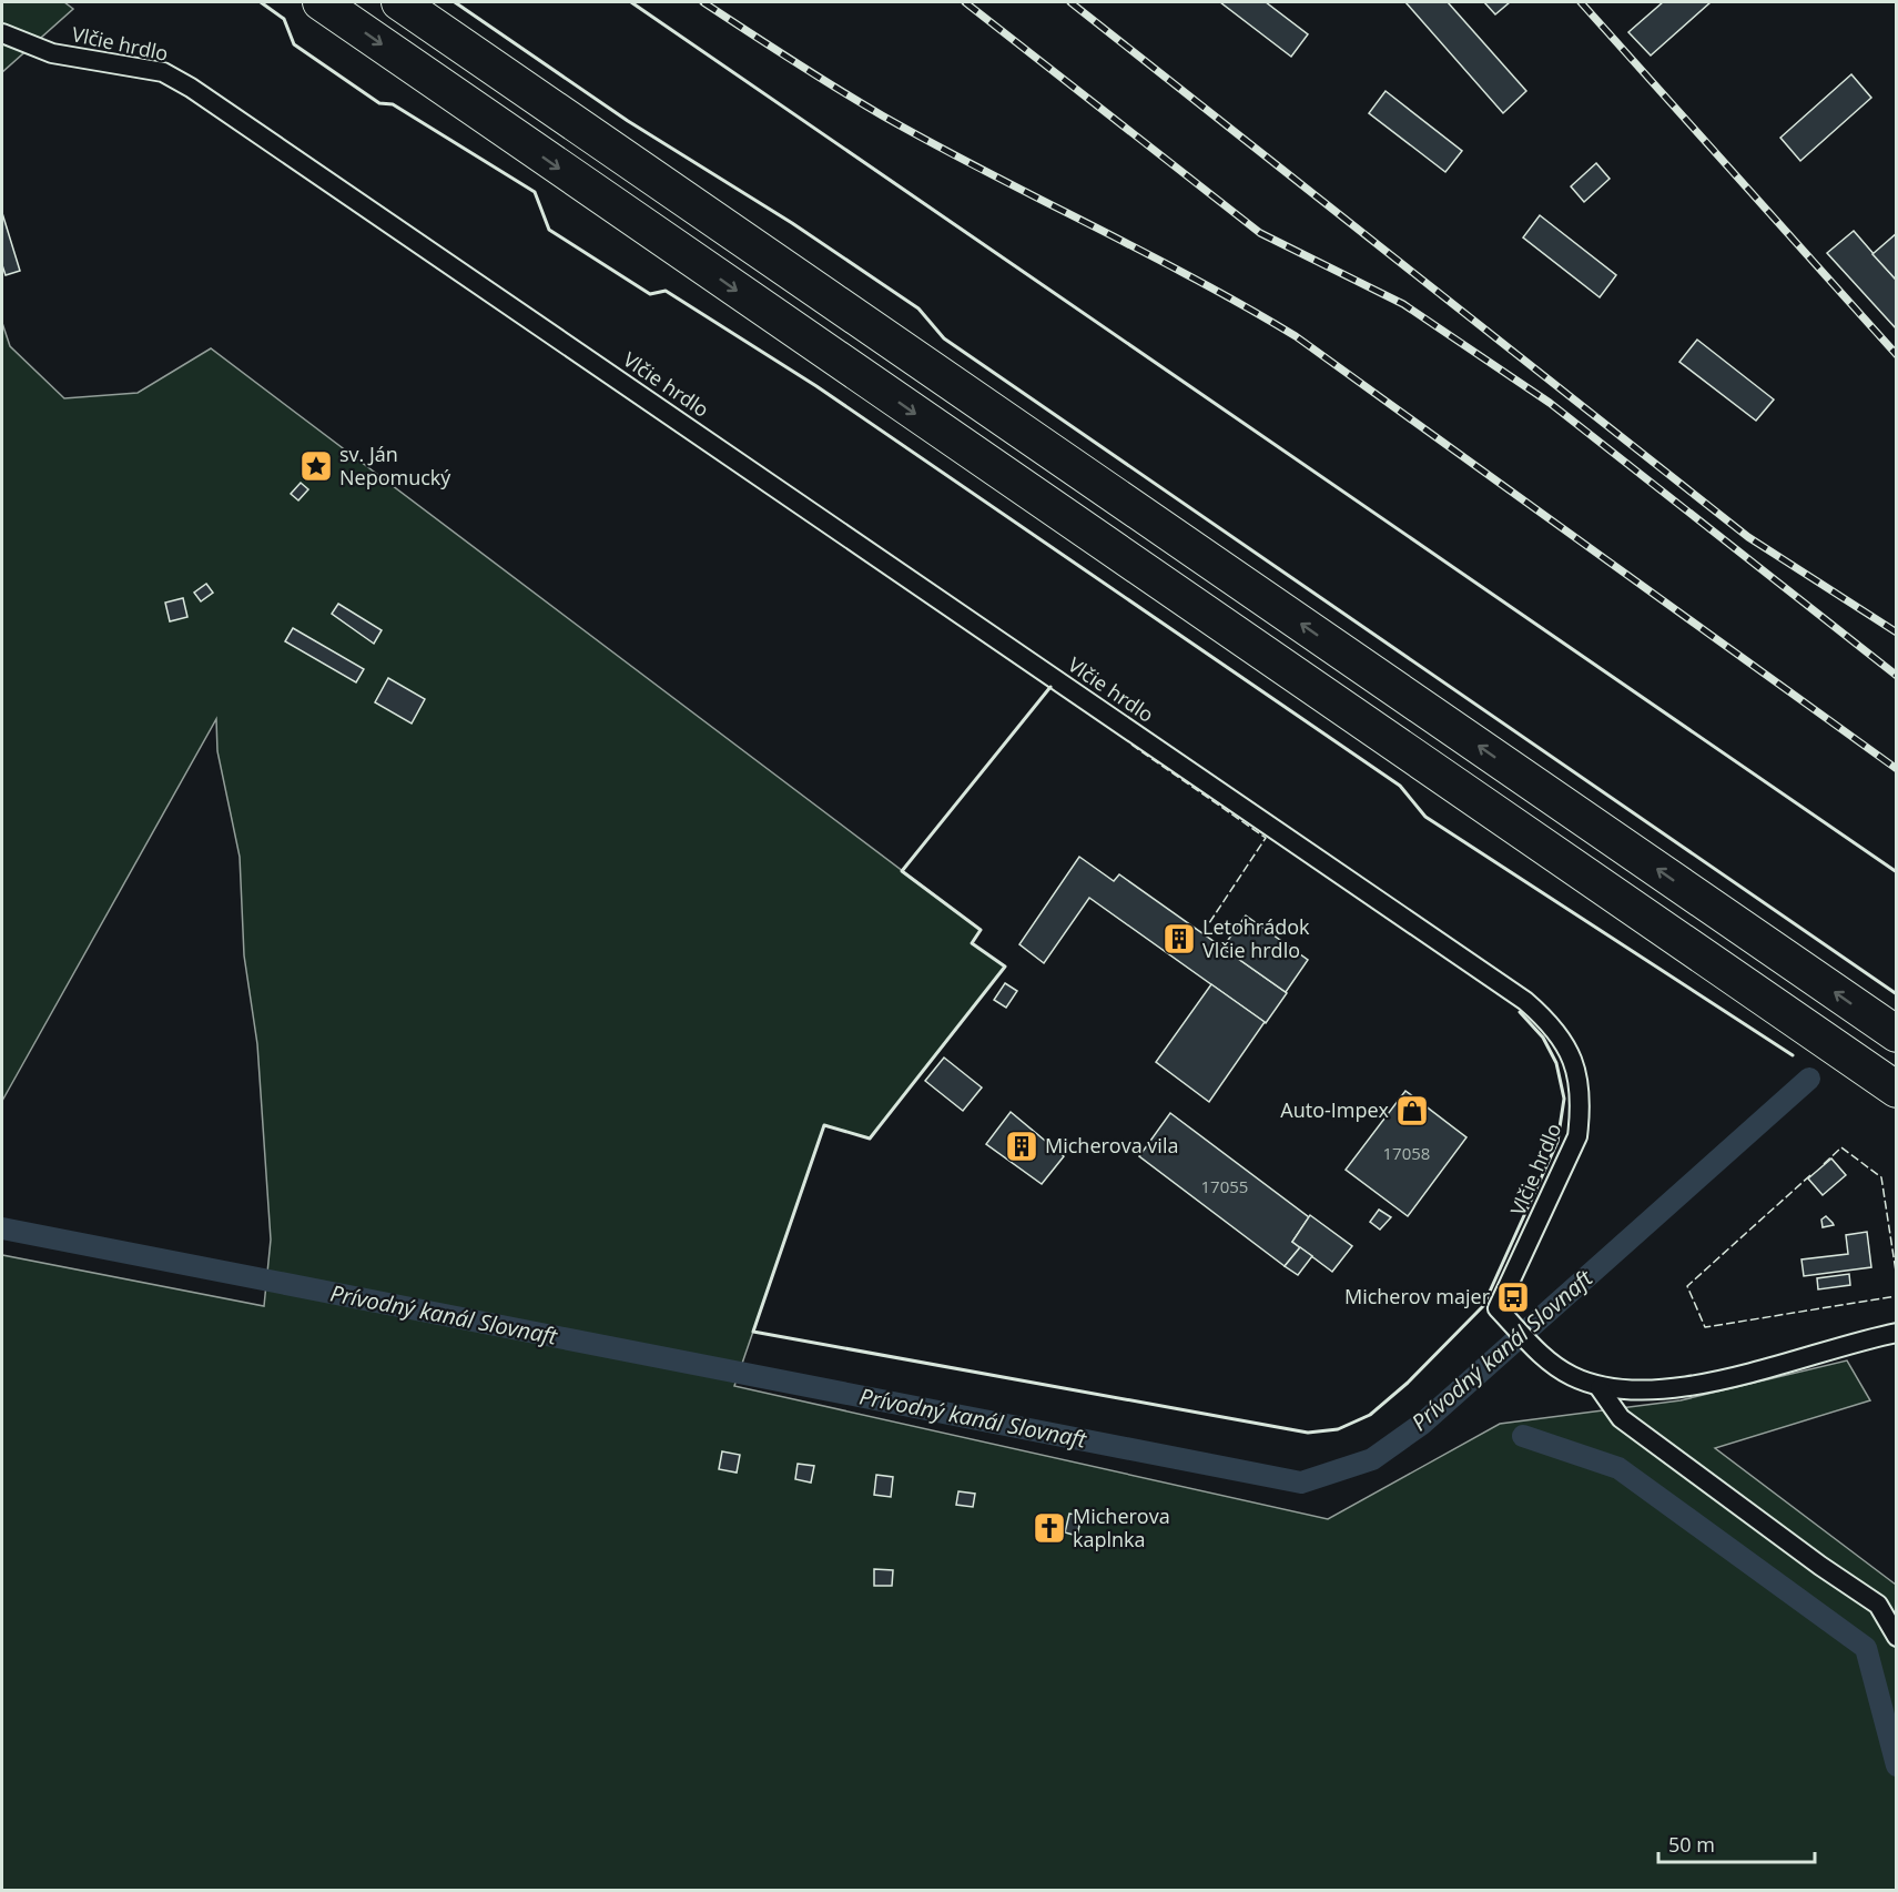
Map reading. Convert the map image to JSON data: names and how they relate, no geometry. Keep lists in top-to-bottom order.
{
  "streets": {
    "street": ["Vlčie hrdlo"]
  },
  "water": ["Prívodný kanál Slovnaft"],
  "places": {
    "place": ["sv. Ján Nepomucký"],
    "building": ["Letohrádok Vlčie hrdlo", "Micherova vila"],
    "shop": ["Auto-Impex"],
    "bus stop": ["Micherov majer"],
    "church": ["Micherova kaplnka"]
  },
  "house_numbers": ["17058", "17055"],
  "scale_bar": "50 m"
}
